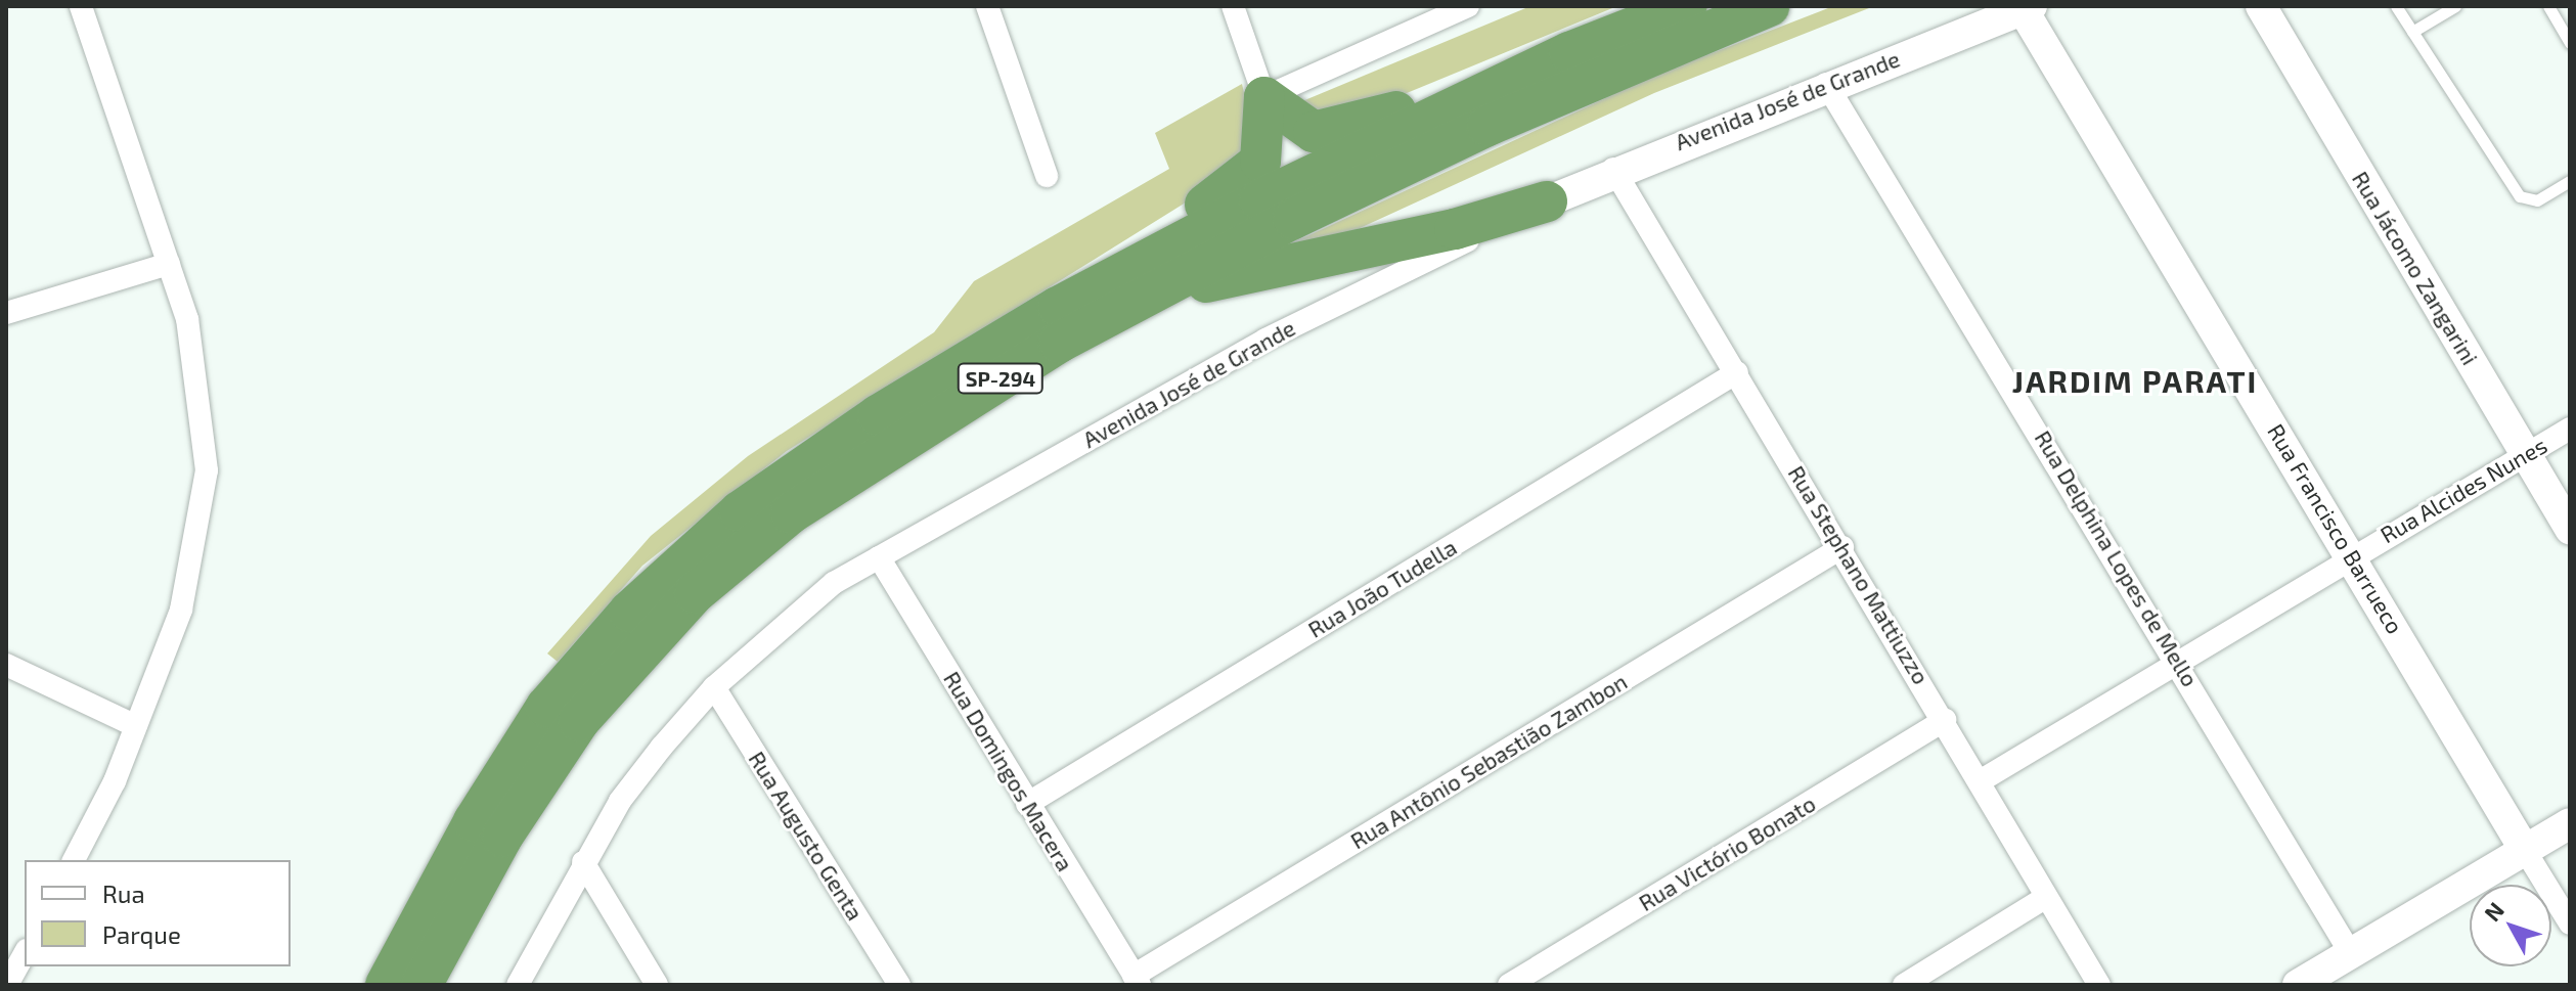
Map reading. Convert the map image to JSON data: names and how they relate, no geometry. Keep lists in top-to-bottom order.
{
  "streets": {
    "highway": ["SP-294"],
    "street": [
      "Avenida José de Grande",
      "Rua Jácomo Zangarini",
      "Rua Alcides Nunes",
      "Rua Francisco Barrueco",
      "Rua Delphina Lopes de Mello",
      "Rua Stephano Mattiuzzo",
      "Rua João Tudella",
      "Rua Antônio Sebastião Zambon",
      "Rua Domingos Macera",
      "Rua Augusto Genta",
      "Rua Victório Bonato"
    ]
  },
  "crossings": [
    ["Avenida José de Grande", "Rua Francisco Barrueco"],
    ["Avenida José de Grande", "Rua Delphina Lopes de Mello"],
    ["Avenida José de Grande", "Rua Stephano Mattiuzzo"],
    ["Avenida José de Grande", "Rua Domingos Macera"],
    ["Avenida José de Grande", "Rua Augusto Genta"],
    ["Rua Jácomo Zangarini", "Rua Alcides Nunes"],
    ["Rua Alcides Nunes", "Rua Francisco Barrueco"],
    ["Rua Alcides Nunes", "Rua Delphina Lopes de Mello"],
    ["Rua Alcides Nunes", "Rua Stephano Mattiuzzo"],
    ["Rua Stephano Mattiuzzo", "Rua João Tudella"],
    ["Rua Stephano Mattiuzzo", "Rua Antônio Sebastião Zambon"],
    ["Rua Stephano Mattiuzzo", "Rua Victório Bonato"],
    ["Rua João Tudella", "Rua Domingos Macera"],
    ["Rua Antônio Sebastião Zambon", "Rua Domingos Macera"]
  ],
  "districts": ["JARDIM PARATI"],
  "legend": ["Rua", "Parque"],
  "north": "top left"
}
